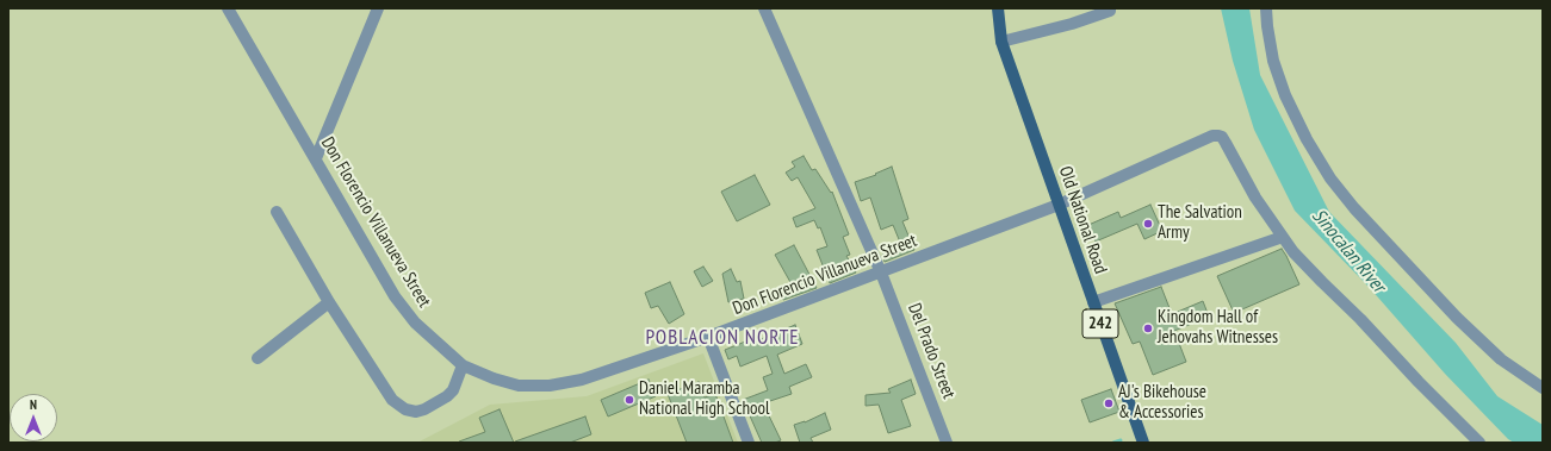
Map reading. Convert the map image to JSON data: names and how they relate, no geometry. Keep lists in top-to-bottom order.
{
  "streets": {
    "main road": ["Old National Road", "242"],
    "street": ["Don Florencio Villanueva Street", "Del Prado Street"]
  },
  "crossings": [
    ["Old National Road", "Don Florencio Villanueva Street"],
    ["Don Florencio Villanueva Street", "Del Prado Street"]
  ],
  "districts": ["POBLACION NORTE"],
  "water": ["Sinocalan River"],
  "places": [
    "The Salvation Army",
    "Kingdom Hall of Jehovahs Witnesses",
    "Daniel Maramba National High School",
    "AJ's Bikehouse & Accessories"
  ],
  "north": "top"
}
